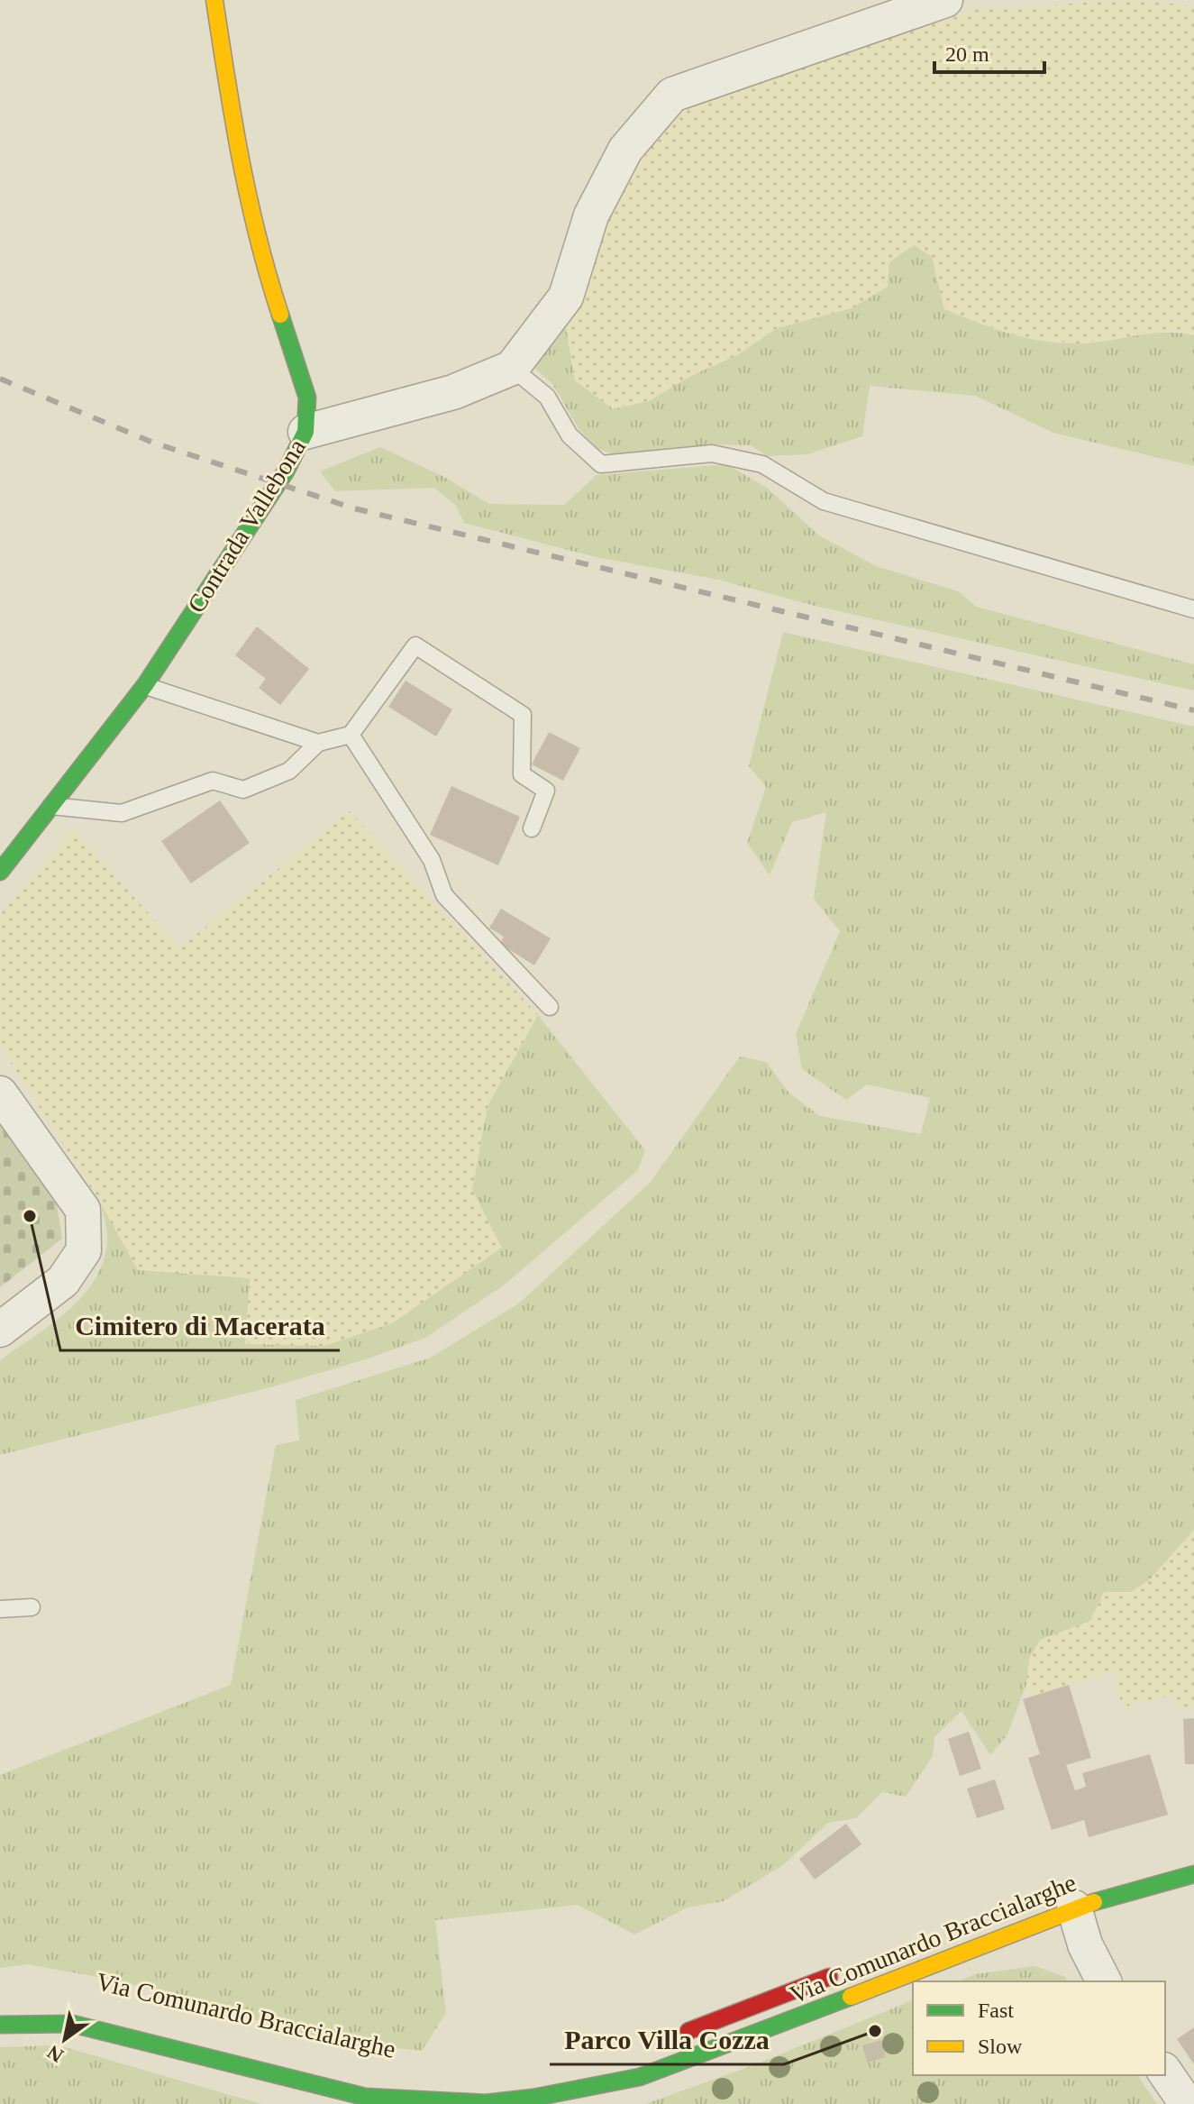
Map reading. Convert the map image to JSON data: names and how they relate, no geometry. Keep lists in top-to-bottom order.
{
  "streets": {
    "main road": ["Contrada Vallebona", "Via Comunardo Braccialarghe"]
  },
  "places": ["Cimitero di Macerata", "Parco Villa Cozza"],
  "legend": ["Fast", "Slow"],
  "scale_bar": "20 m",
  "north": "bottom left"
}
